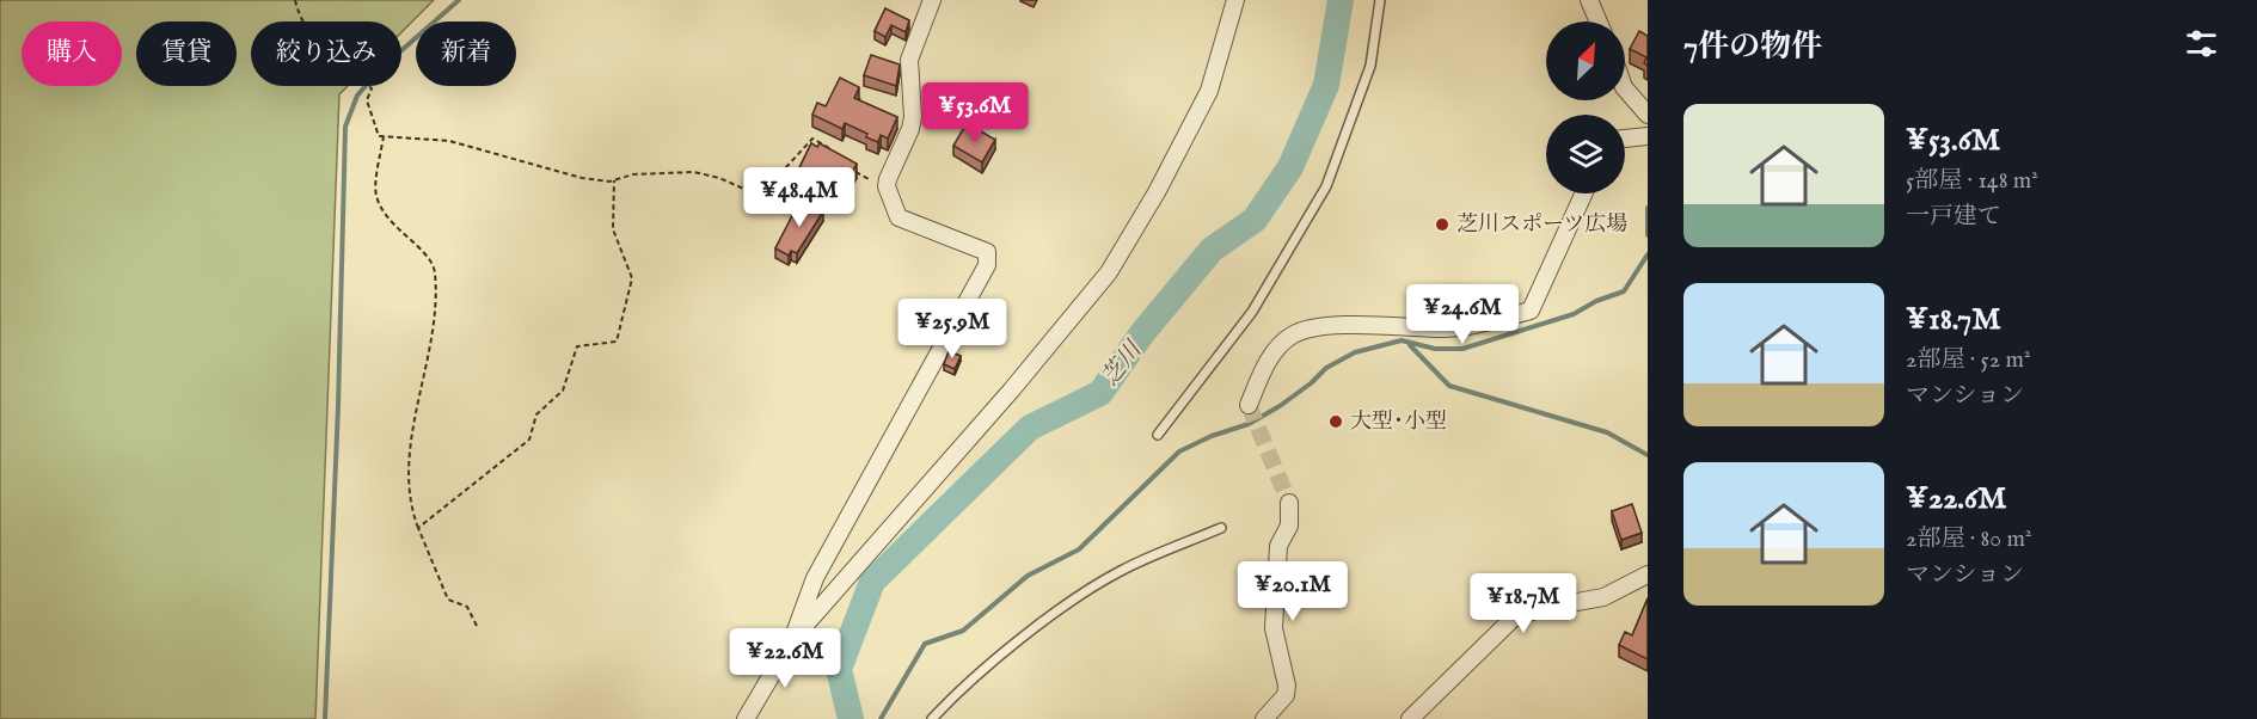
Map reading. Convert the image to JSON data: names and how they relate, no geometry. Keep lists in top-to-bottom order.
{
  "water": ["芝川"],
  "places": ["芝川スポーツ広場", "大型･小型"],
  "north": "top right",
  "page": {
    "heading": "7件の物件",
    "chip": [
      "購入",
      "賃貸",
      "絞り込み",
      "新着"
    ],
    "price": [
      "¥53.6M",
      "¥48.4M",
      "¥24.6M",
      "¥25.9M",
      "¥20.1M",
      "¥18.7M",
      "¥22.6M"
    ],
    "list": [
      {
        "name": "¥53.6M",
        "note": "5部屋 · 148 m² · 一戸建て"
      },
      {
        "name": "¥18.7M",
        "note": "2部屋 · 52 m² · マンション"
      },
      {
        "name": "¥22.6M",
        "note": "2部屋 · 80 m² · マンション"
      }
    ]
  }
}
